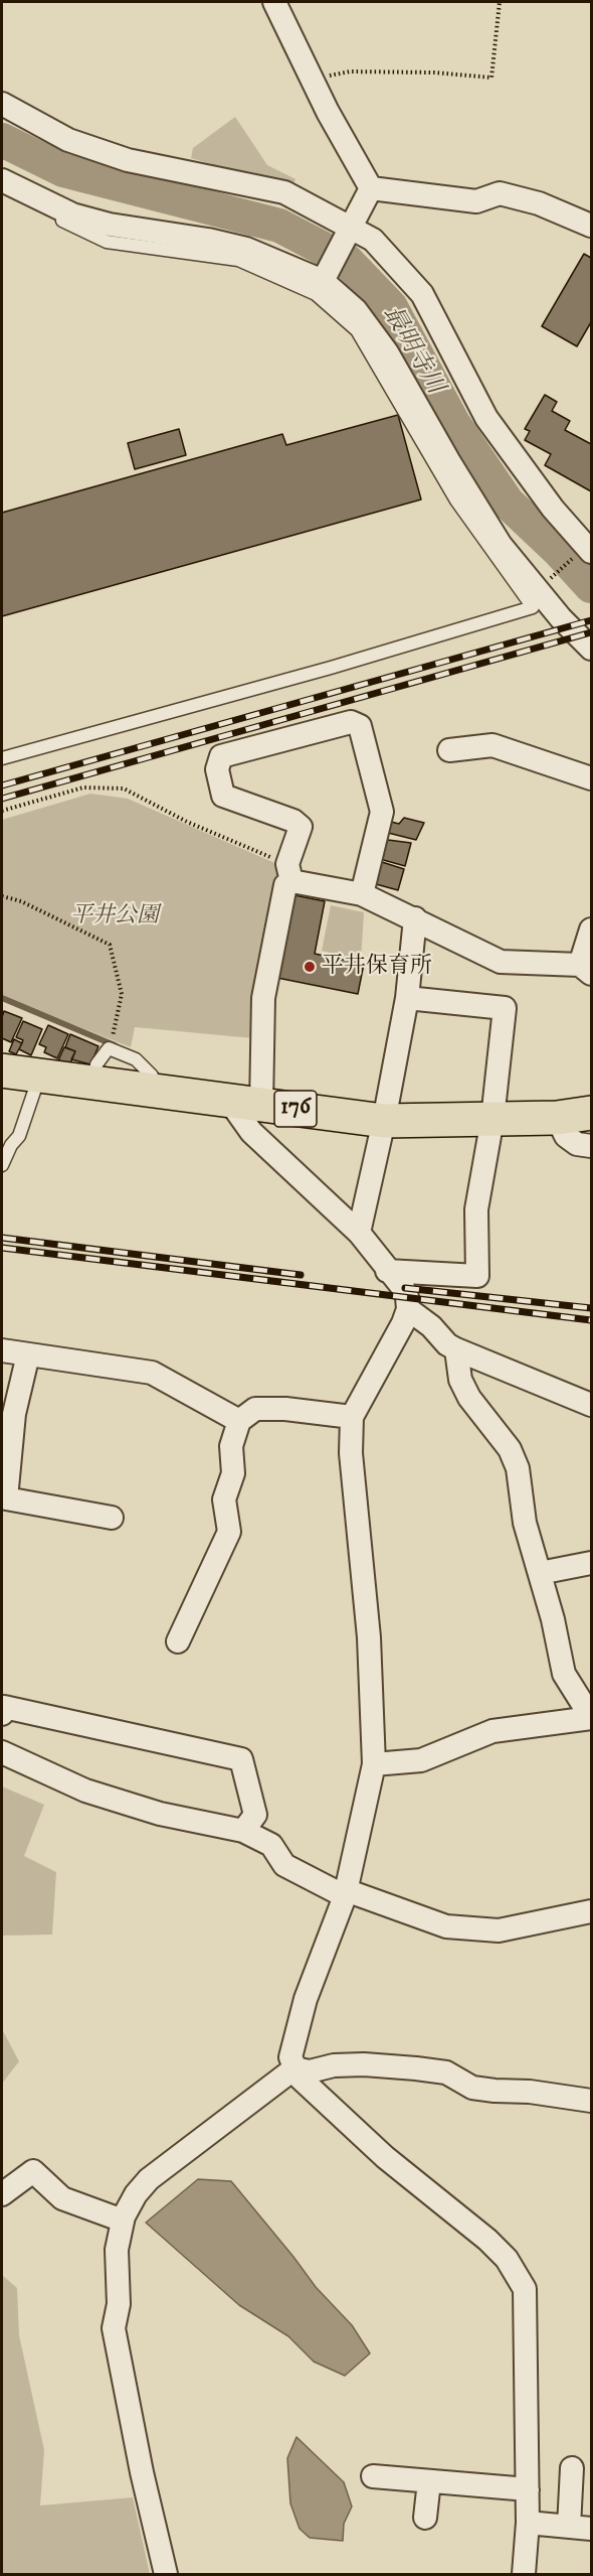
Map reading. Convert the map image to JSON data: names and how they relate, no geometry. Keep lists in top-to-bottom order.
{
  "streets": {
    "highway": ["176"]
  },
  "water": ["最明寺川"],
  "parks": ["平井公園"],
  "places": ["平井保育所"]
}
